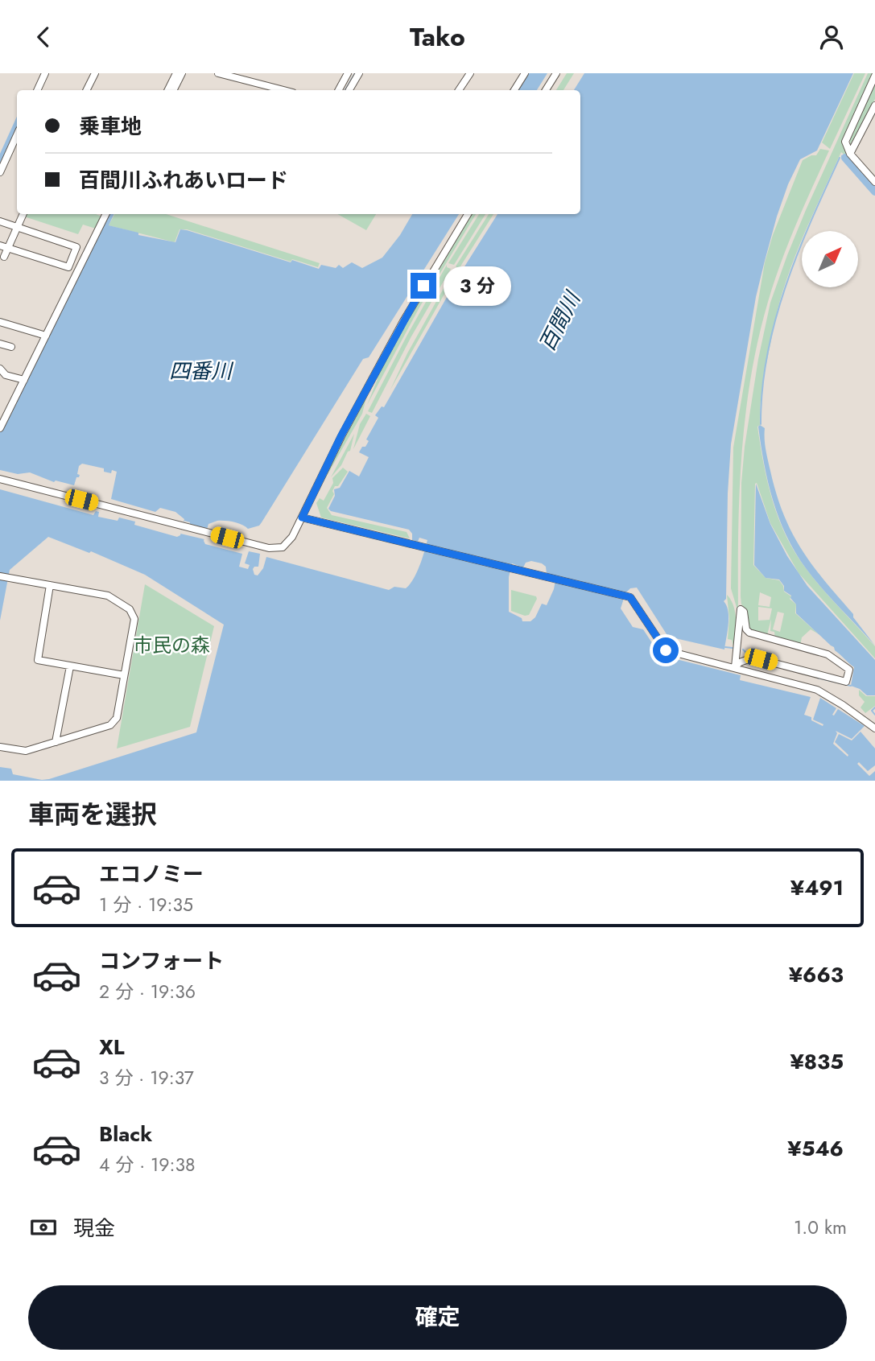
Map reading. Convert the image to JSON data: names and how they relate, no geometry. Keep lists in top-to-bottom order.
{
  "water": ["百間川", "四番川"],
  "parks": ["市民の森"],
  "north": "top right",
  "page": {
    "header": "Tako",
    "banner": ["乗車地", "百間川ふれあいロード"],
    "bubble": "3 分",
    "heading": "車両を選択",
    "list": [
      {
        "name": "エコノミー",
        "note": "1 分 · 19:35",
        "value": "¥491"
      },
      {
        "name": "コンフォート",
        "note": "2 分 · 19:36",
        "value": "¥663"
      },
      {
        "name": "XL",
        "note": "3 分 · 19:37",
        "value": "¥835"
      },
      {
        "name": "Black",
        "note": "4 分 · 19:38",
        "value": "¥546"
      }
    ],
    "pay": ["現金", "1.0 km"],
    "buttons": "確定"
  }
}
